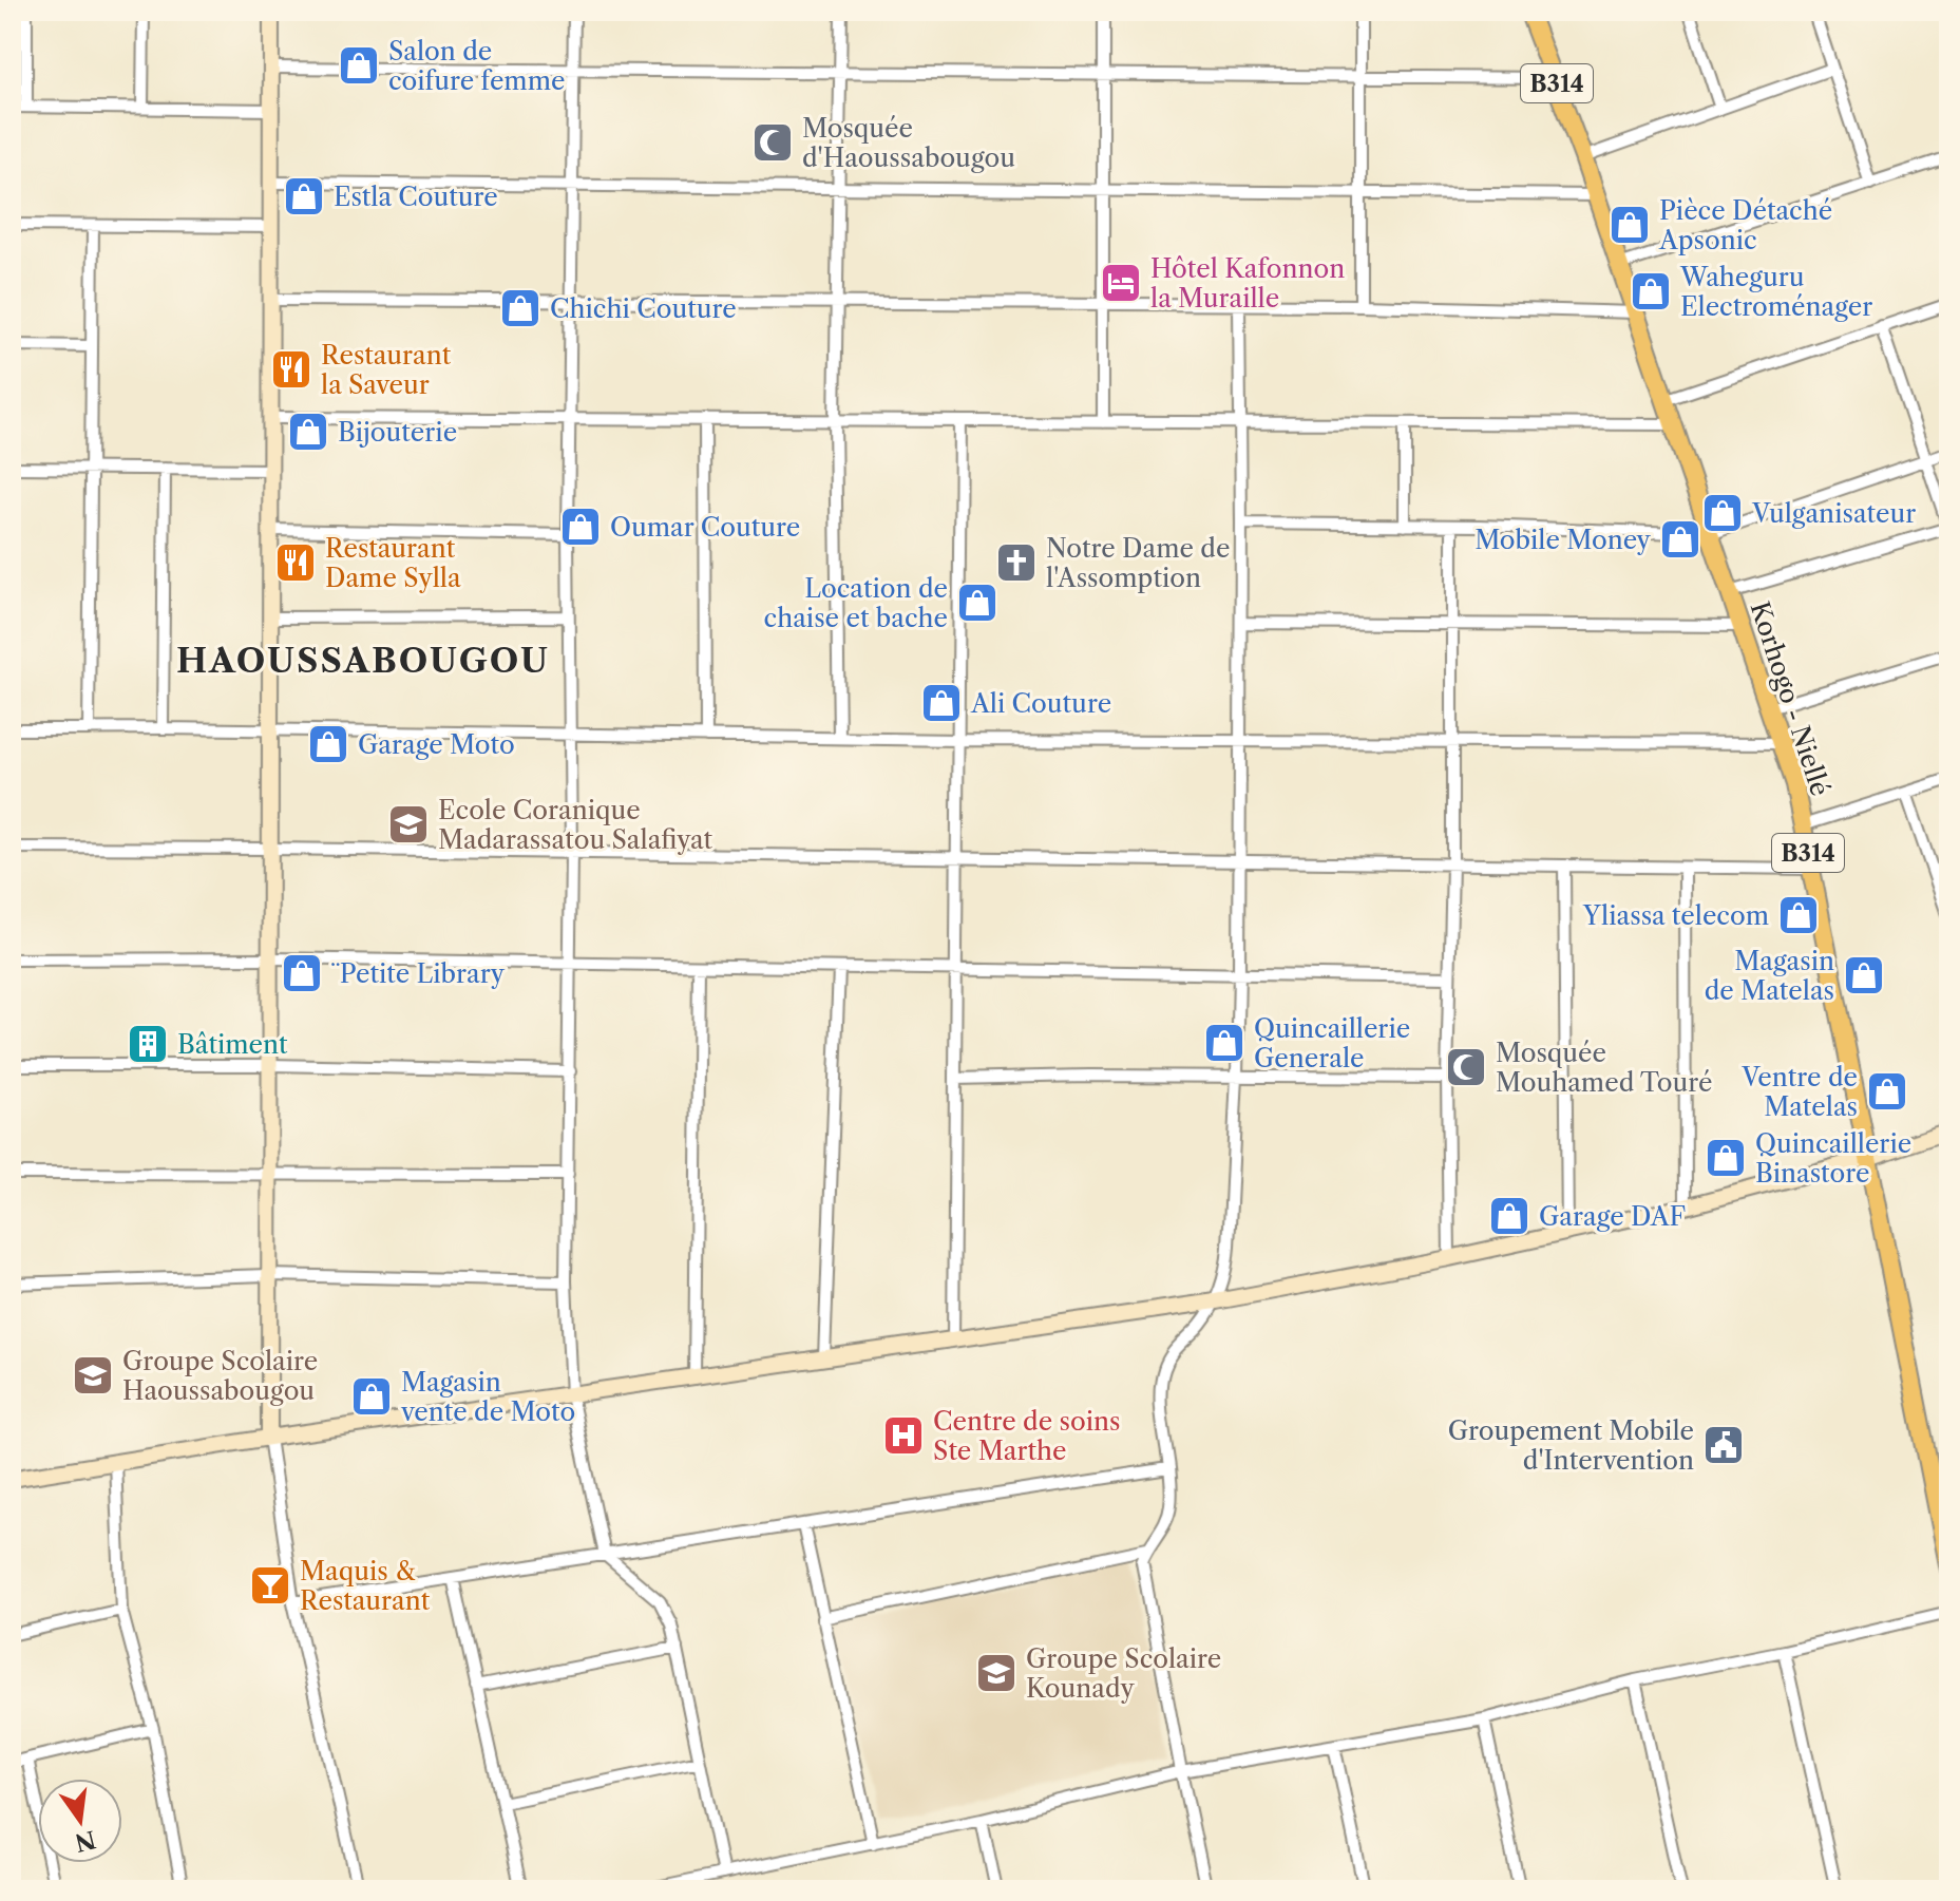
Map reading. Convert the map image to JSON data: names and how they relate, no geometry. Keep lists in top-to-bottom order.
{
  "streets": {
    "main road": ["B314", "Korhogo - Niellé"]
  },
  "crossings": [
    ["B314", "Korhogo - Niellé"]
  ],
  "districts": ["HAOUSSABOUGOU"],
  "places": {
    "shop": [
      "Salon de coifure femme",
      "Estla Couture",
      "Pièce Détaché Apsonic",
      "Waheguru Electroménager",
      "Chichi Couture",
      "Bijouterie",
      "Vulganisateur",
      "Oumar Couture",
      "Mobile Money",
      "Location de chaise et bache",
      "Ali Couture",
      "Garage Moto",
      "Yliassa telecom",
      "¨Petite Library",
      "Magasin de Matelas",
      "Quincaillerie Generale",
      "Ventre de Matelas",
      "Quincaillerie Binastore",
      "Garage DAF",
      "Magasin vente de Moto"
    ],
    "mosque": ["Mosquée d'Haoussabougou", "Mosquée Mouhamed Touré"],
    "hotel": ["Hôtel Kafonnon la Muraille"],
    "restaurant": ["Restaurant la Saveur", "Restaurant Dame Sylla"],
    "church": ["Notre Dame de l'Assomption"],
    "school or university": ["Ecole Coranique Madarassatou Salafiyat", "Groupe Scolaire Haoussabougou", "Groupe Scolaire Kounady"],
    "building": ["Bâtiment"],
    "hospital": ["Centre de soins Ste Marthe"],
    "public building": ["Groupement Mobile d'Intervention"],
    "bar": ["Maquis & Restaurant"]
  },
  "north": "bottom"
}
